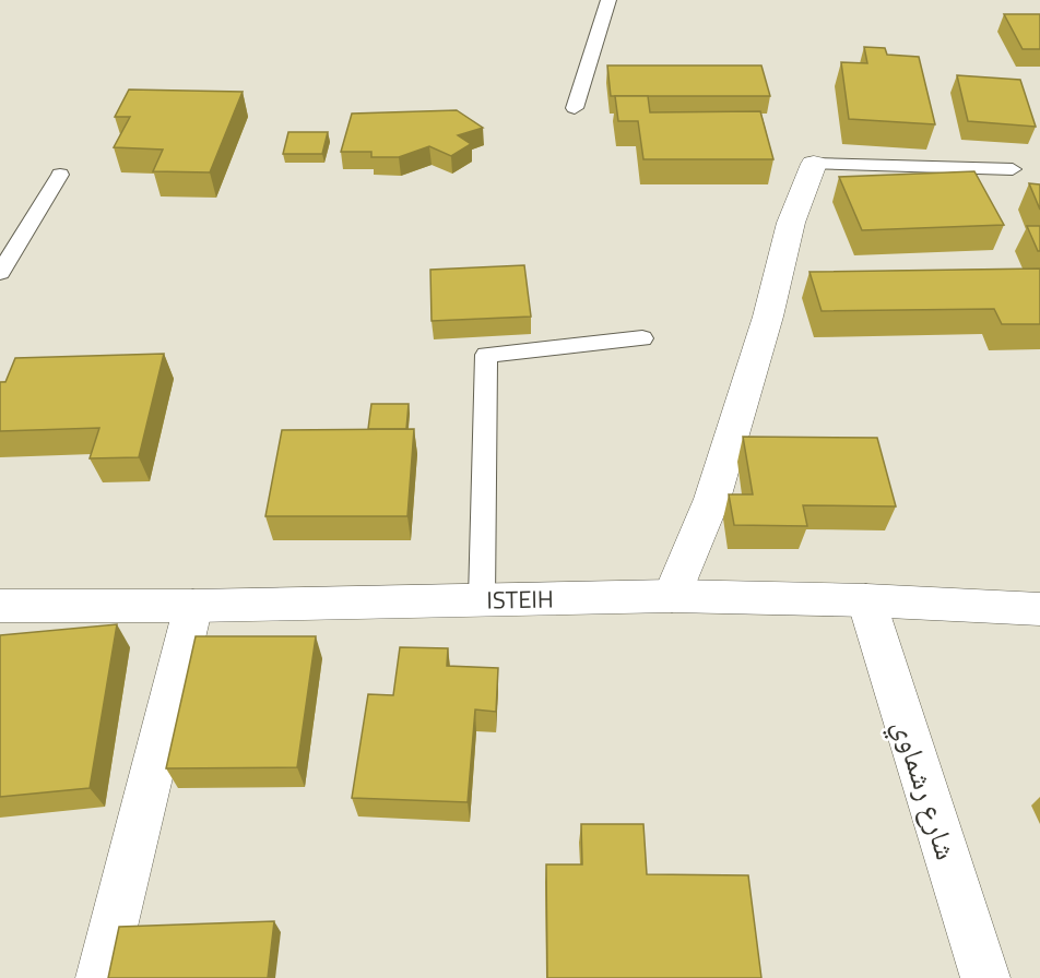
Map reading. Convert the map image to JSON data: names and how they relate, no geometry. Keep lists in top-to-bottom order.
{
  "streets": {
    "street": ["ISTEIH", "شارع رشماوي"]
  },
  "crossings": [
    ["ISTEIH", "شارع رشماوي"]
  ]
}
